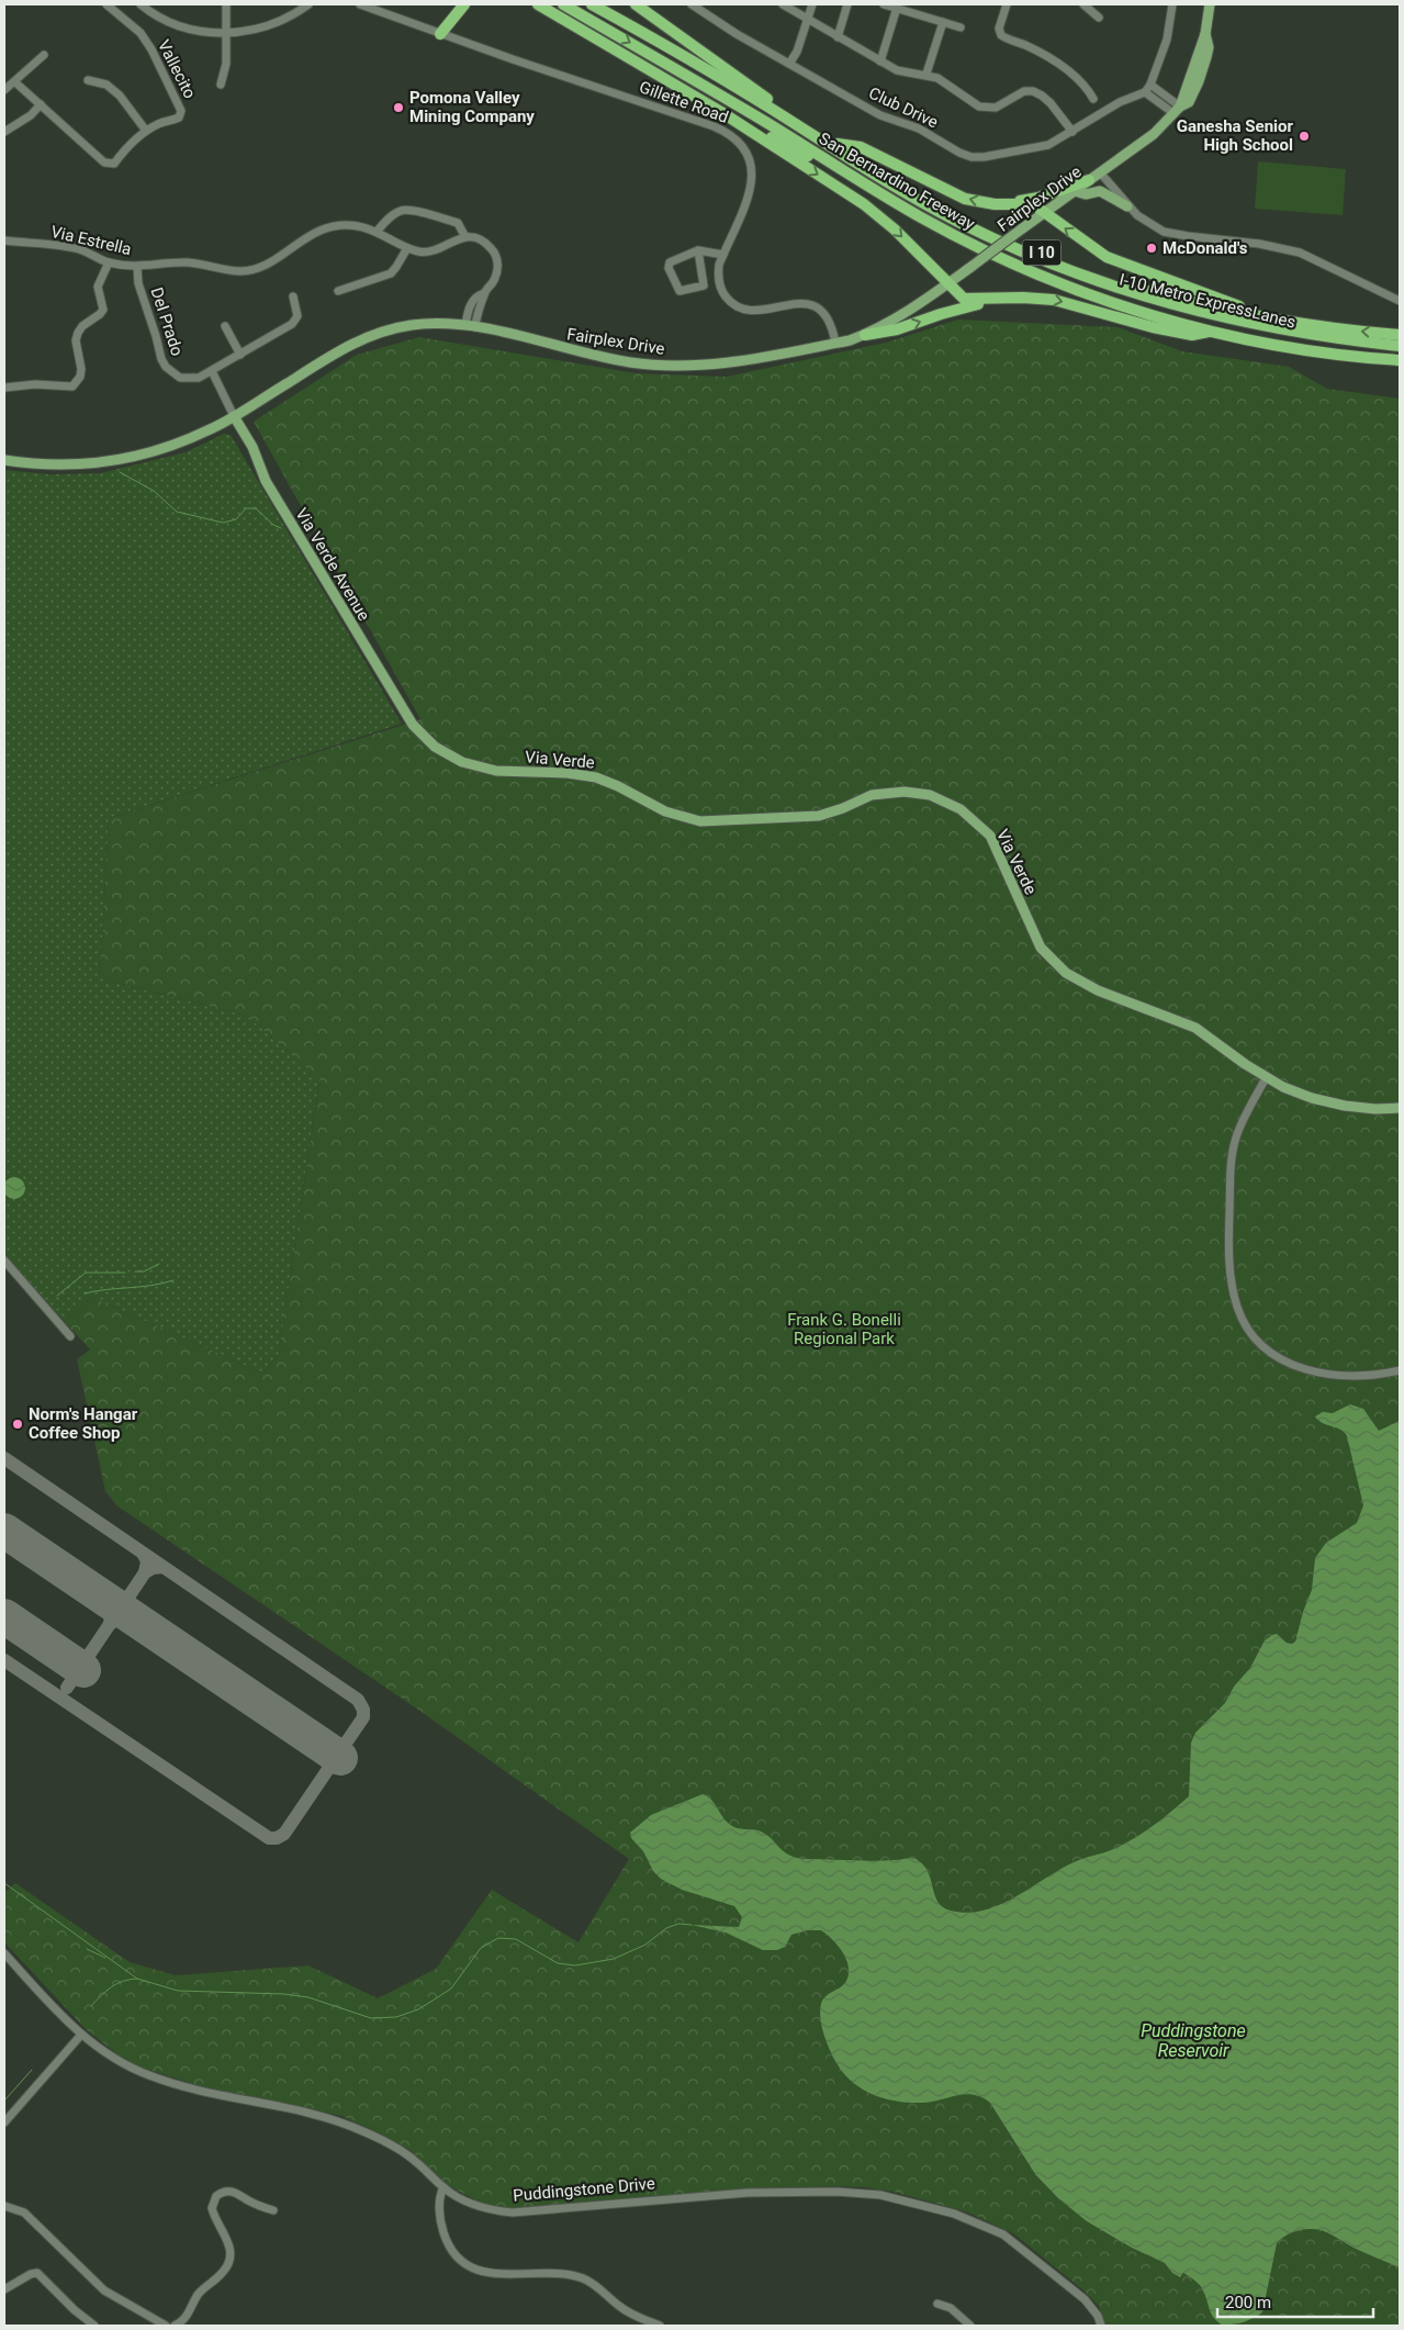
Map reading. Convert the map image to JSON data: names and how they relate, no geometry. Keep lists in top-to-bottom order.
{
  "streets": {
    "highway": ["San Bernardino Freeway", "I 10", "I-10 Metro ExpressLanes"],
    "main road": ["Fairplex Drive", "Via Verde Avenue", "Via Verde"],
    "street": [
      "Vallecito",
      "Gillette Road",
      "Club Drive",
      "Via Estrella",
      "Del Prado",
      "Puddingstone Drive"
    ]
  },
  "crossings": [
    ["Gillette Road", "Fairplex Drive"],
    ["San Bernardino Freeway", "I-10 Metro ExpressLanes"],
    ["Fairplex Drive", "Via Verde Avenue"],
    ["Via Estrella", "Del Prado"],
    ["Via Verde Avenue", "Via Verde"]
  ],
  "water": ["Puddingstone Reservoir"],
  "parks": ["Frank G. Bonelli Regional Park"],
  "places": [
    "Pomona Valley Mining Company",
    "Ganesha Senior High School",
    "McDonald's",
    "Norm's Hangar Coffee Shop"
  ],
  "scale_bar": "200 m"
}
